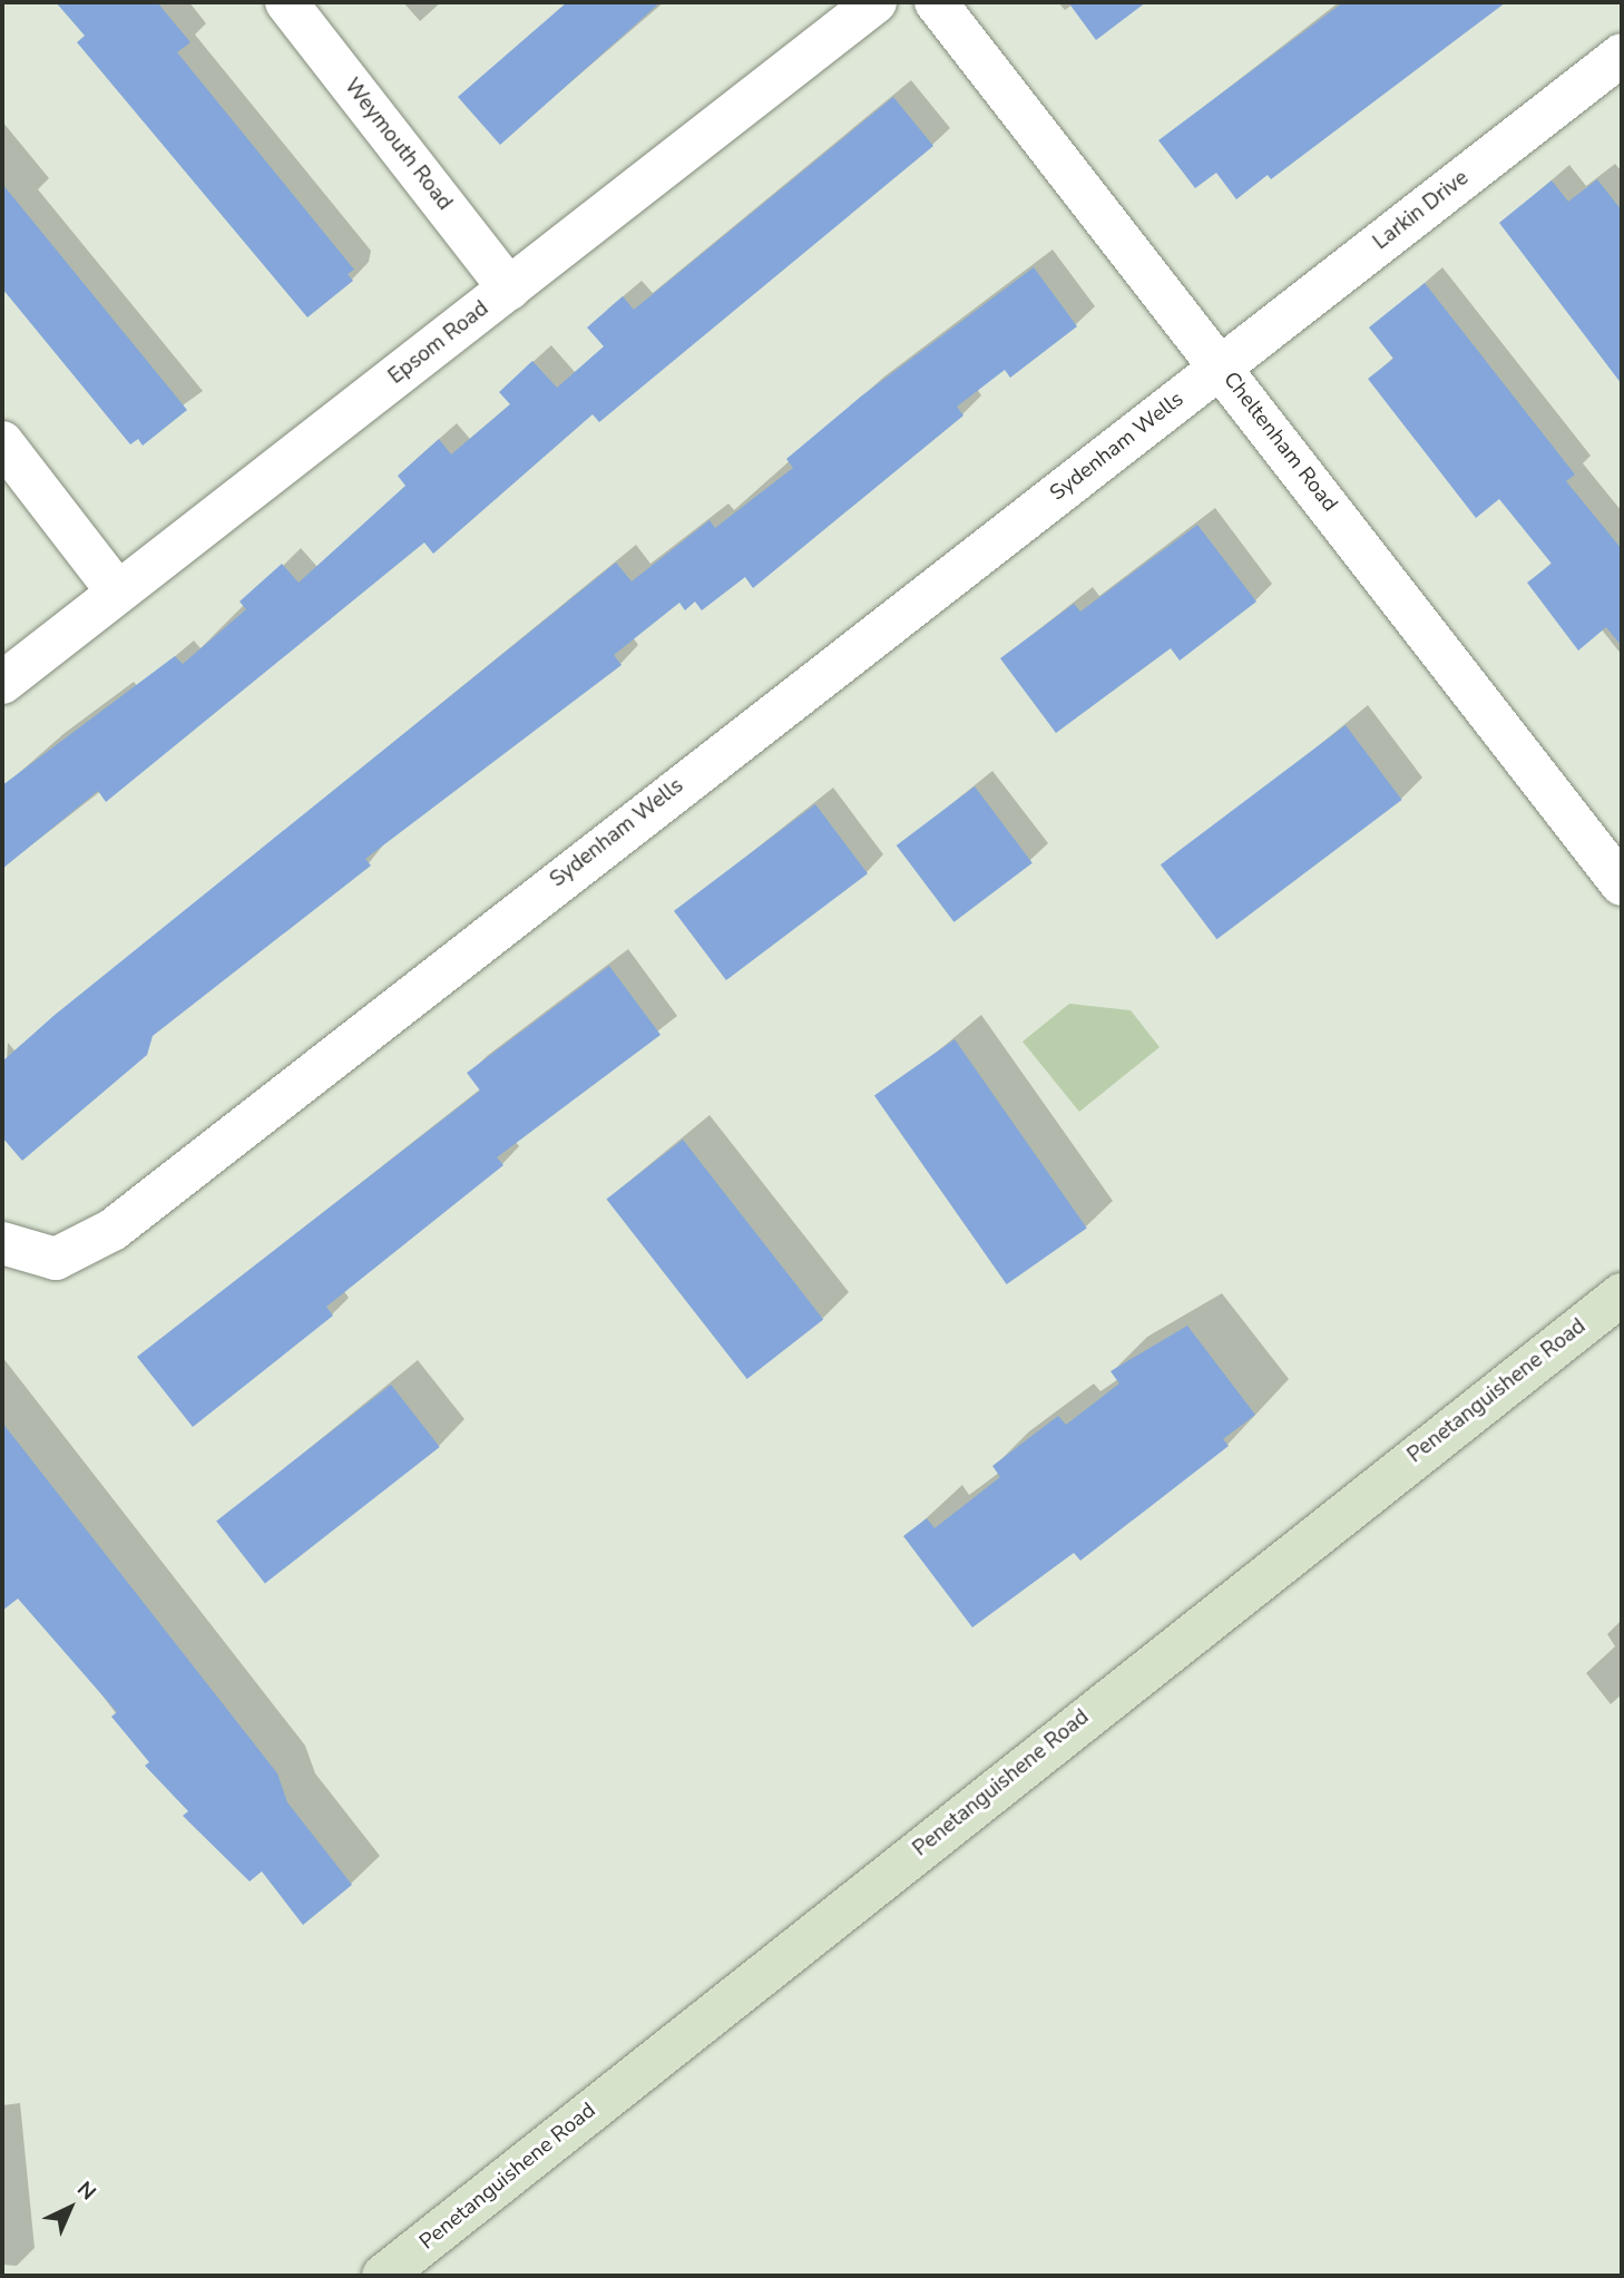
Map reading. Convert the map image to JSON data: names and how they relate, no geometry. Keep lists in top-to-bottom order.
{
  "streets": {
    "main road": ["Penetanguishene Road"],
    "street": [
      "Weymouth Road",
      "Larkin Drive",
      "Epsom Road",
      "Cheltenham Road",
      "Sydenham Wells"
    ]
  },
  "crossings": [
    ["Weymouth Road", "Epsom Road"],
    ["Larkin Drive", "Cheltenham Road"],
    ["Larkin Drive", "Sydenham Wells"],
    ["Cheltenham Road", "Sydenham Wells"]
  ],
  "north": "top right"
}
